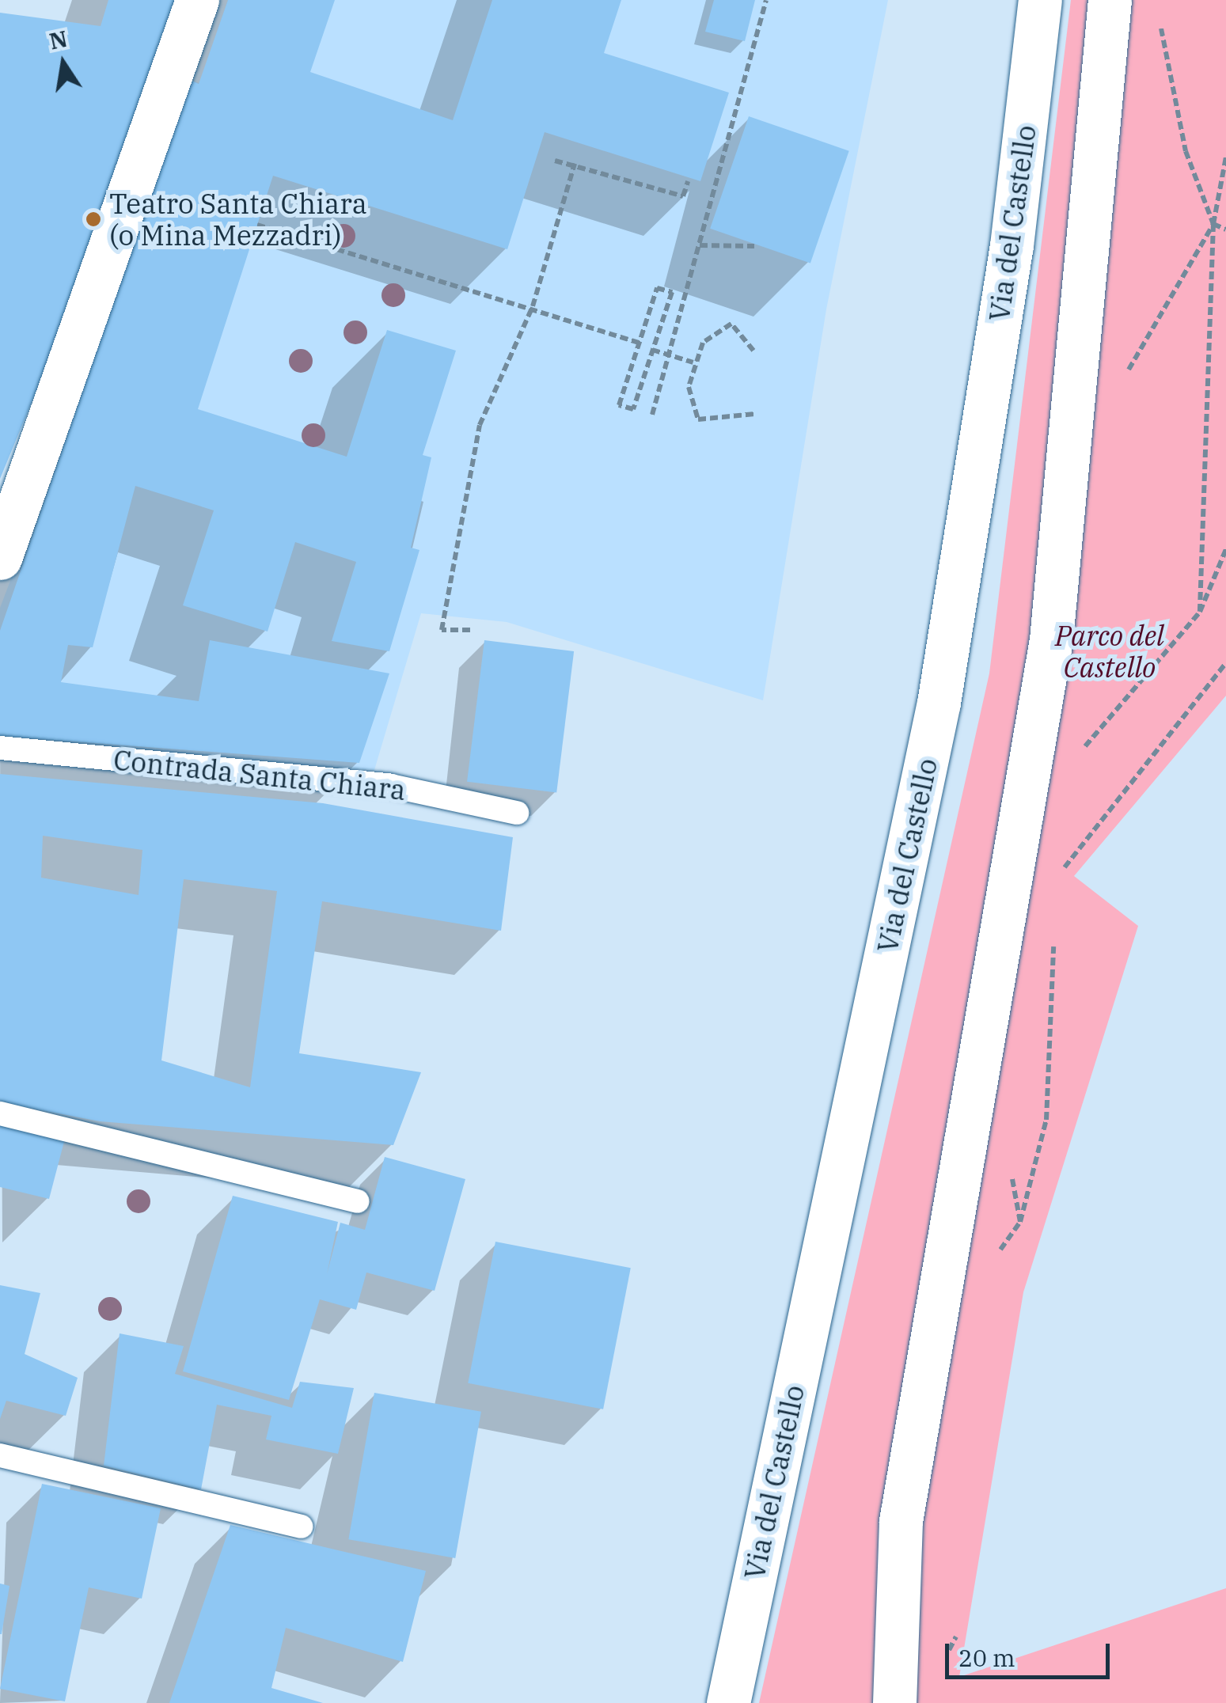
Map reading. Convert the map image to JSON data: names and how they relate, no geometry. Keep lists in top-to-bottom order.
{
  "streets": {
    "street": ["Via del Castello"],
    "lane": ["Contrada Santa Chiara"]
  },
  "parks": ["Parco del Castello"],
  "places": ["Teatro Santa Chiara (o Mina Mezzadri)"],
  "scale_bar": "20 m",
  "north": "top"
}
